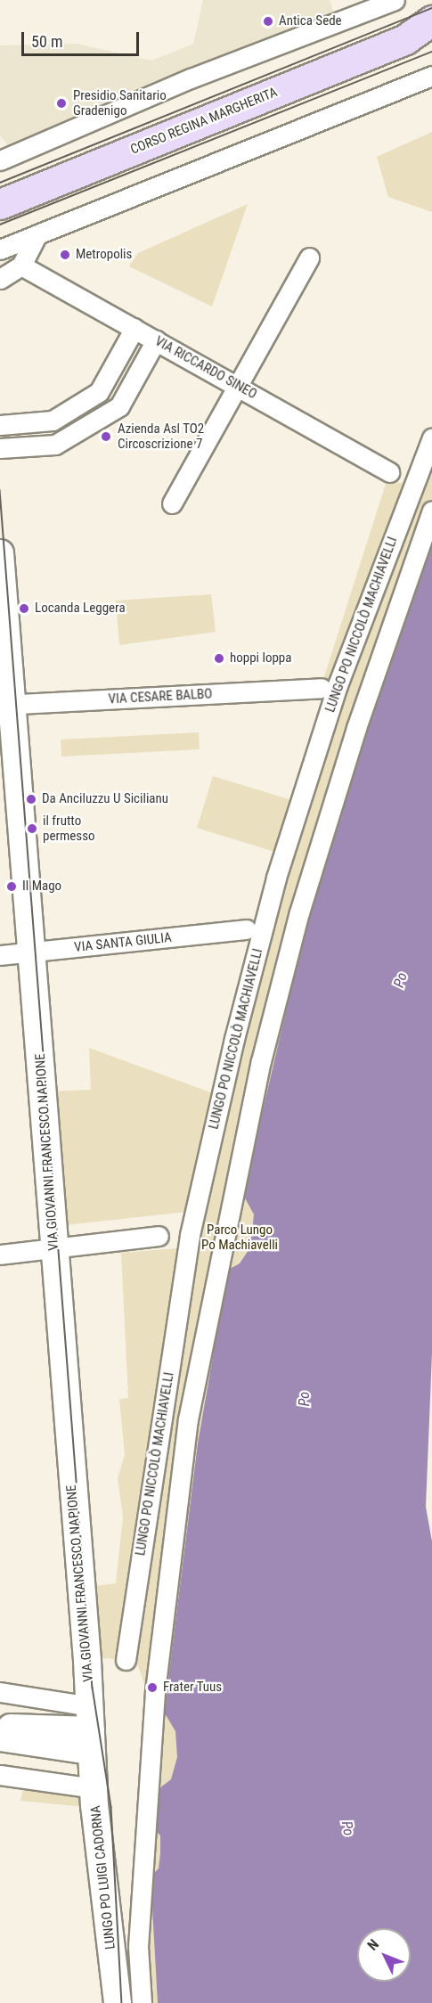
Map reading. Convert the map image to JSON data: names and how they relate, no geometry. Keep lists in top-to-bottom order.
{
  "streets": {
    "main road": ["CORSO REGINA MARGHERITA"],
    "street": [
      "VIA RICCARDO SINEO",
      "LUNGO PO NICCOLÒ MACHIAVELLI",
      "VIA CESARE BALBO",
      "VIA SANTA GIULIA",
      "VIA GIOVANNI FRANCESCO NAPIONE",
      "LUNGO PO LUIGI CADORNA"
    ]
  },
  "crossings": [
    ["VIA CESARE BALBO", "VIA GIOVANNI FRANCESCO NAPIONE"],
    ["VIA SANTA GIULIA", "VIA GIOVANNI FRANCESCO NAPIONE"],
    ["VIA GIOVANNI FRANCESCO NAPIONE", "LUNGO PO LUIGI CADORNA"]
  ],
  "water": ["Po"],
  "parks": ["Parco Lungo Po Machiavelli"],
  "places": [
    "Antica Sede",
    "Presidio Sanitario Gradenigo",
    "Metropolis",
    "Azienda Asl TO2 Circoscrizione 7",
    "Locanda Leggera",
    "hoppi loppa",
    "Da Anciluzzu U Sicilianu",
    "il frutto permesso",
    "Il Mago",
    "Frater Tuus"
  ],
  "scale_bar": "50 m",
  "north": "top left"
}
